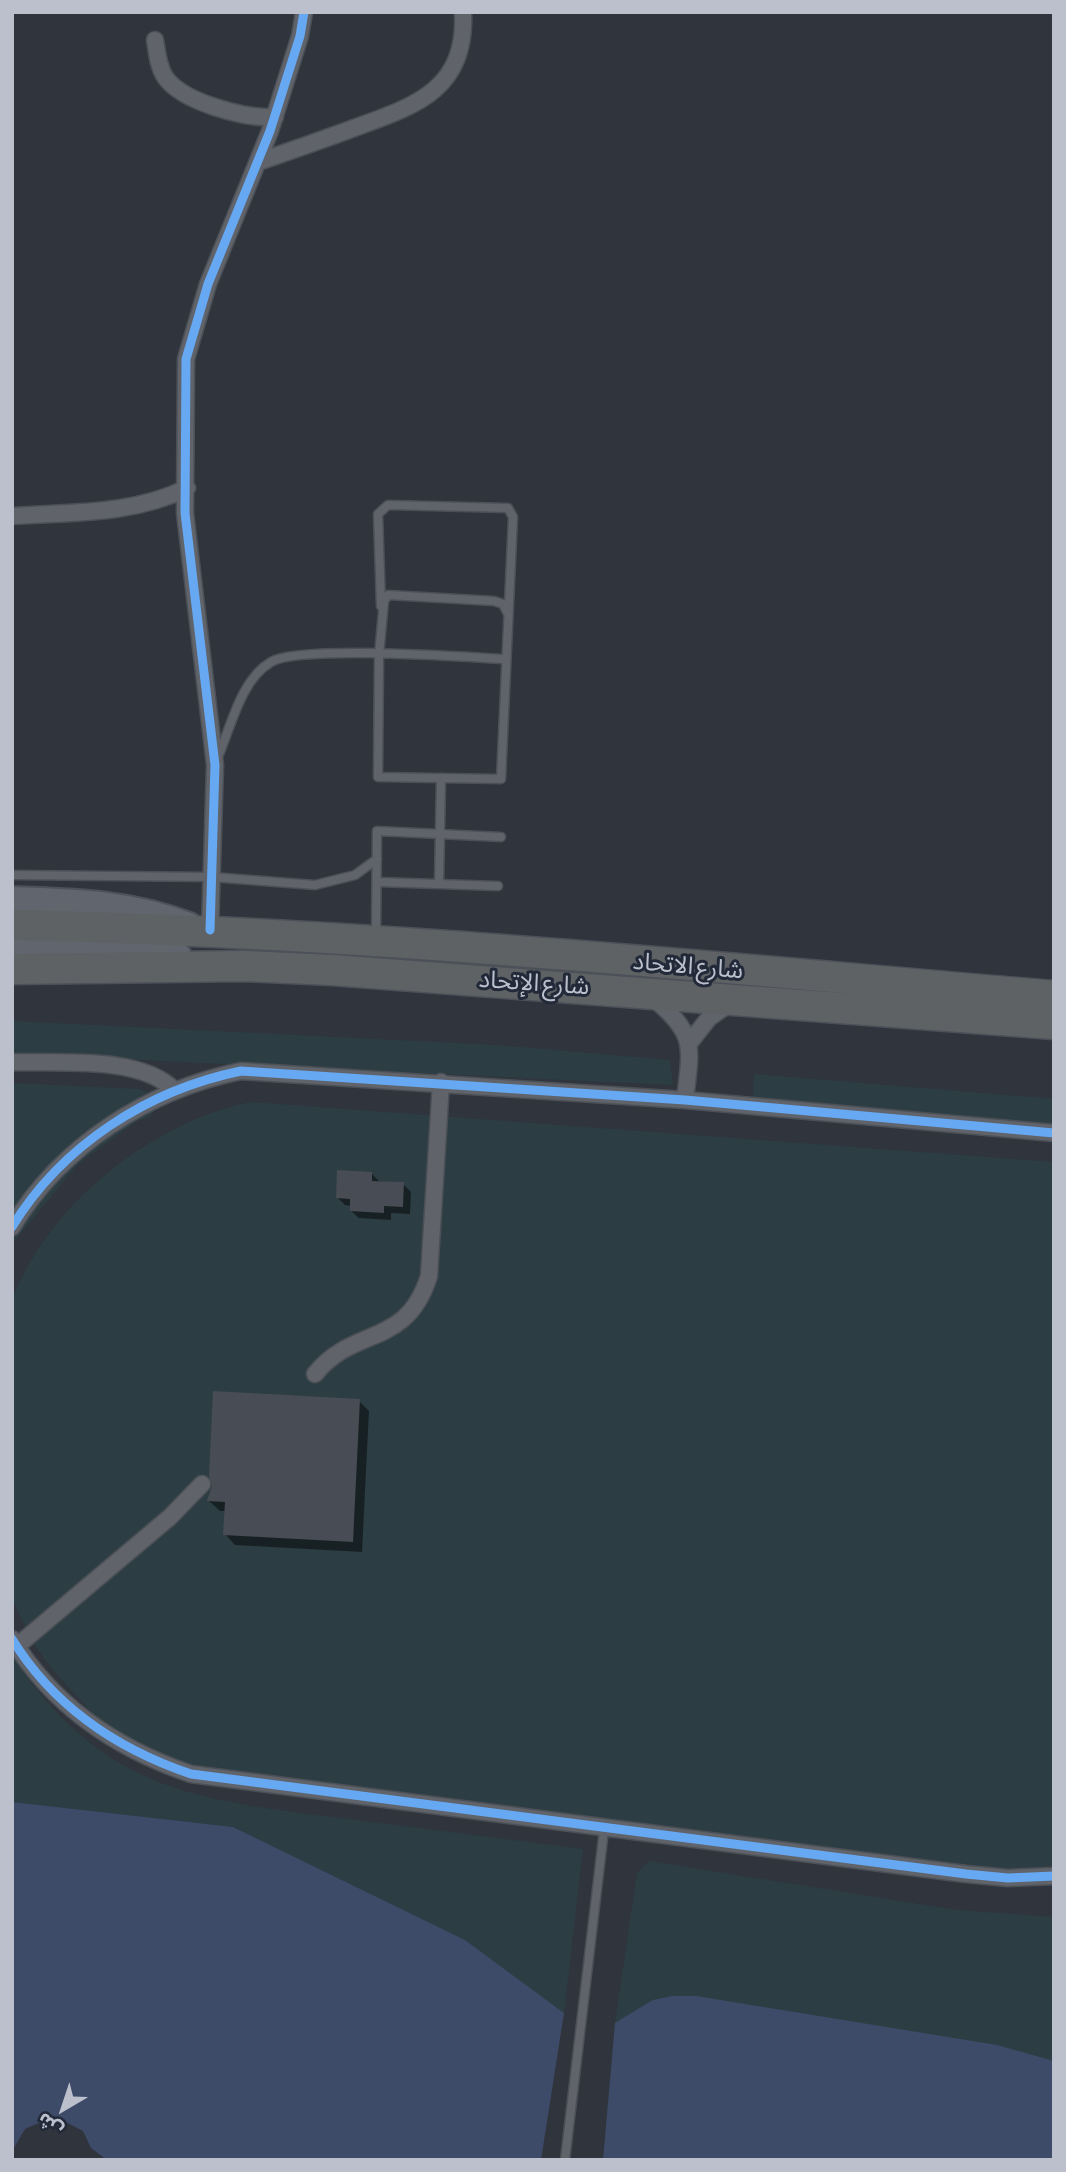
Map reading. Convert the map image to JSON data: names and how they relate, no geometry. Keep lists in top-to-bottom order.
{
  "streets": {
    "highway": ["شارع الاتحاد", "شارع الإتحاد"]
  },
  "north": "bottom left"
}
